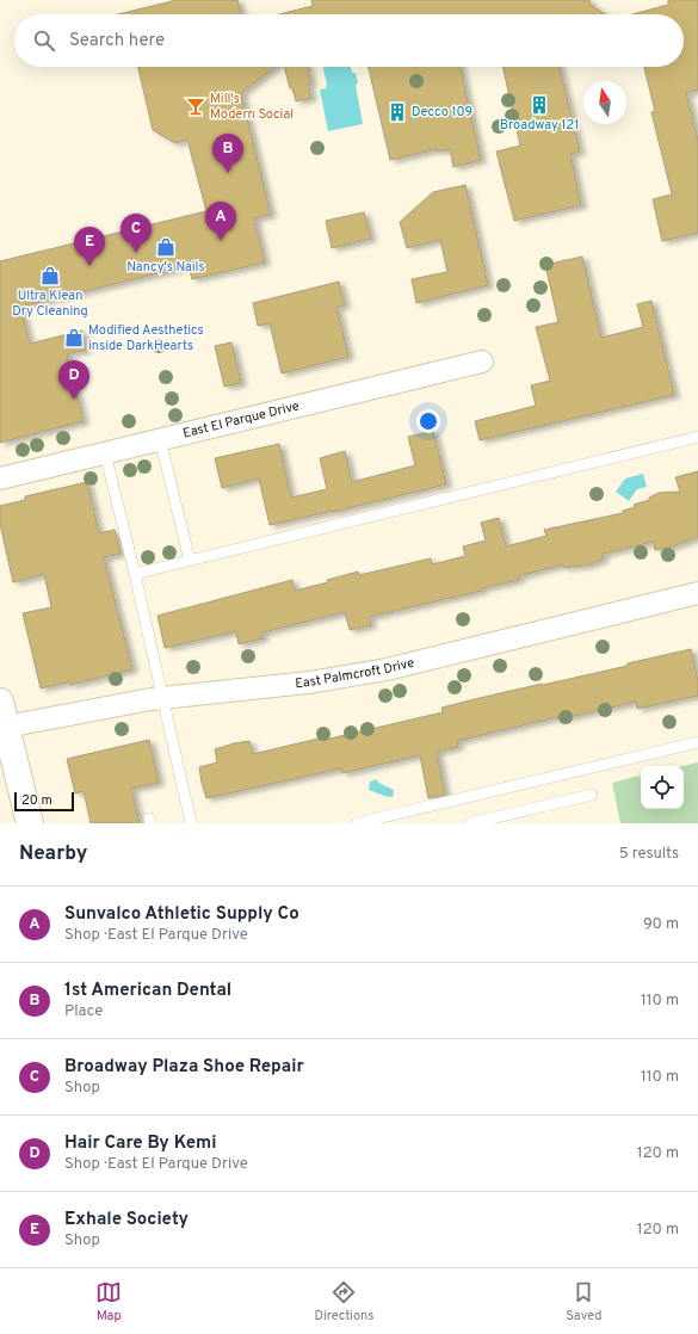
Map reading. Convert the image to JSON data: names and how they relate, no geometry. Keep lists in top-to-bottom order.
{
  "streets": {
    "street": ["East El Parque Drive", "East Palmcroft Drive"]
  },
  "places": {
    "building": ["Broadway 121", "Decco 109"],
    "bar": ["Mill's Modern Social"],
    "shop": ["Nancy's Nails", "Ultra Klean Dry Cleaning", "Modified Aesthetics inside DarkHearts"]
  },
  "scale_bar": "20 m",
  "north": "top",
  "page": {
    "search": "Search here",
    "pins": [
      "B",
      "A",
      "C",
      "E",
      "D"
    ],
    "scale": "20 m",
    "heading": ["Nearby", "5 results"],
    "list": [
      {
        "mark": "A",
        "name": "Sunvalco Athletic Supply Co",
        "note": "Shop · East El Parque Drive",
        "value": "90 m"
      },
      {
        "mark": "B",
        "name": "1st American Dental",
        "note": "Place",
        "value": "110 m"
      },
      {
        "mark": "C",
        "name": "Broadway Plaza Shoe Repair",
        "note": "Shop",
        "value": "110 m"
      },
      {
        "mark": "D",
        "name": "Hair Care By Kemi",
        "note": "Shop · East El Parque Drive",
        "value": "120 m"
      },
      {
        "mark": "E",
        "name": "Exhale Society",
        "note": "Shop",
        "value": "120 m"
      }
    ],
    "nav": ["Map", "Directions", "Saved"]
  }
}
